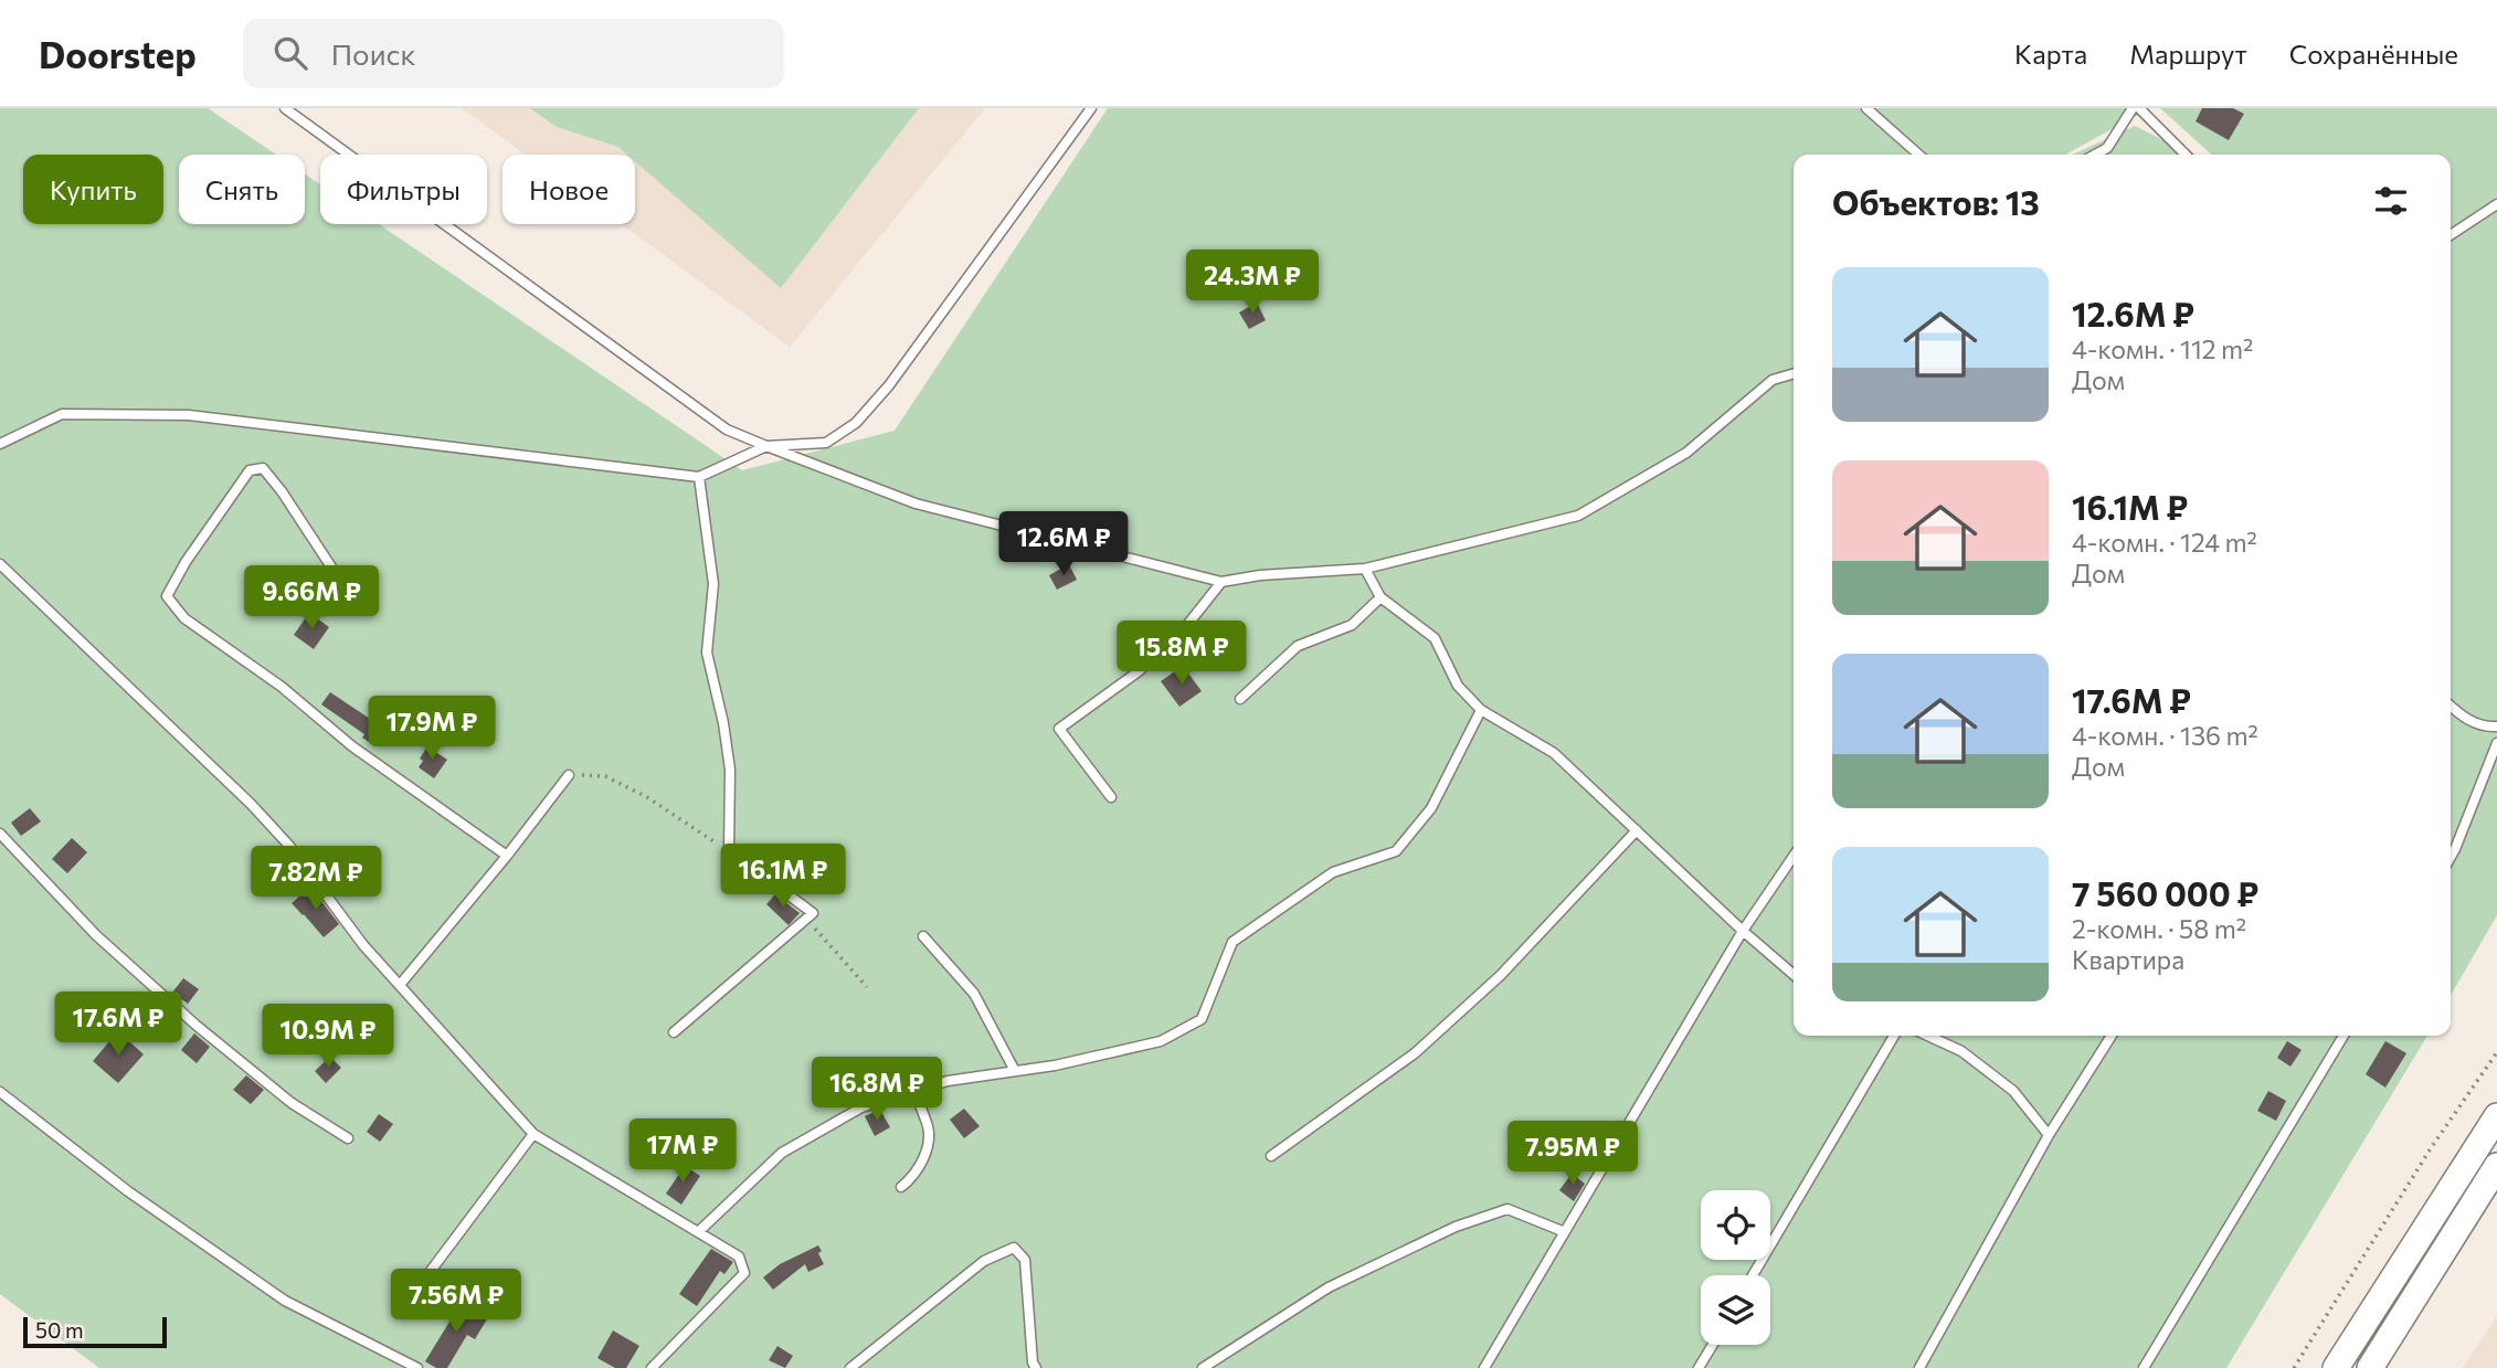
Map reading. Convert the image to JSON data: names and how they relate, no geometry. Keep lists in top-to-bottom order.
{
  "scale_bar": "50 m",
  "page": {
    "header": "Doorstep",
    "search": "Поиск",
    "nav": ["Карта", "Маршрут", "Сохранённые"],
    "chip": [
      "Купить",
      "Снять",
      "Фильтры",
      "Новое"
    ],
    "heading": "Объектов: 13",
    "list": [
      {
        "name": "12.6M ₽",
        "note": "4-комн. · 112 m² · Дом"
      },
      {
        "name": "16.1M ₽",
        "note": "4-комн. · 124 m² · Дом"
      },
      {
        "name": "17.6M ₽",
        "note": "4-комн. · 136 m² · Дом"
      },
      {
        "name": "7 560 000 ₽",
        "note": "2-комн. · 58 m² · Квартира"
      }
    ],
    "price": [
      "24.3M ₽",
      "12.6M ₽",
      "9.66M ₽",
      "15.8M ₽",
      "17.9M ₽",
      "16.1M ₽",
      "7.82M ₽",
      "17.6M ₽",
      "10.9M ₽",
      "16.8M ₽",
      "17M ₽",
      "7.95M ₽",
      "7.56M ₽"
    ],
    "scale": "50 m"
  }
}
